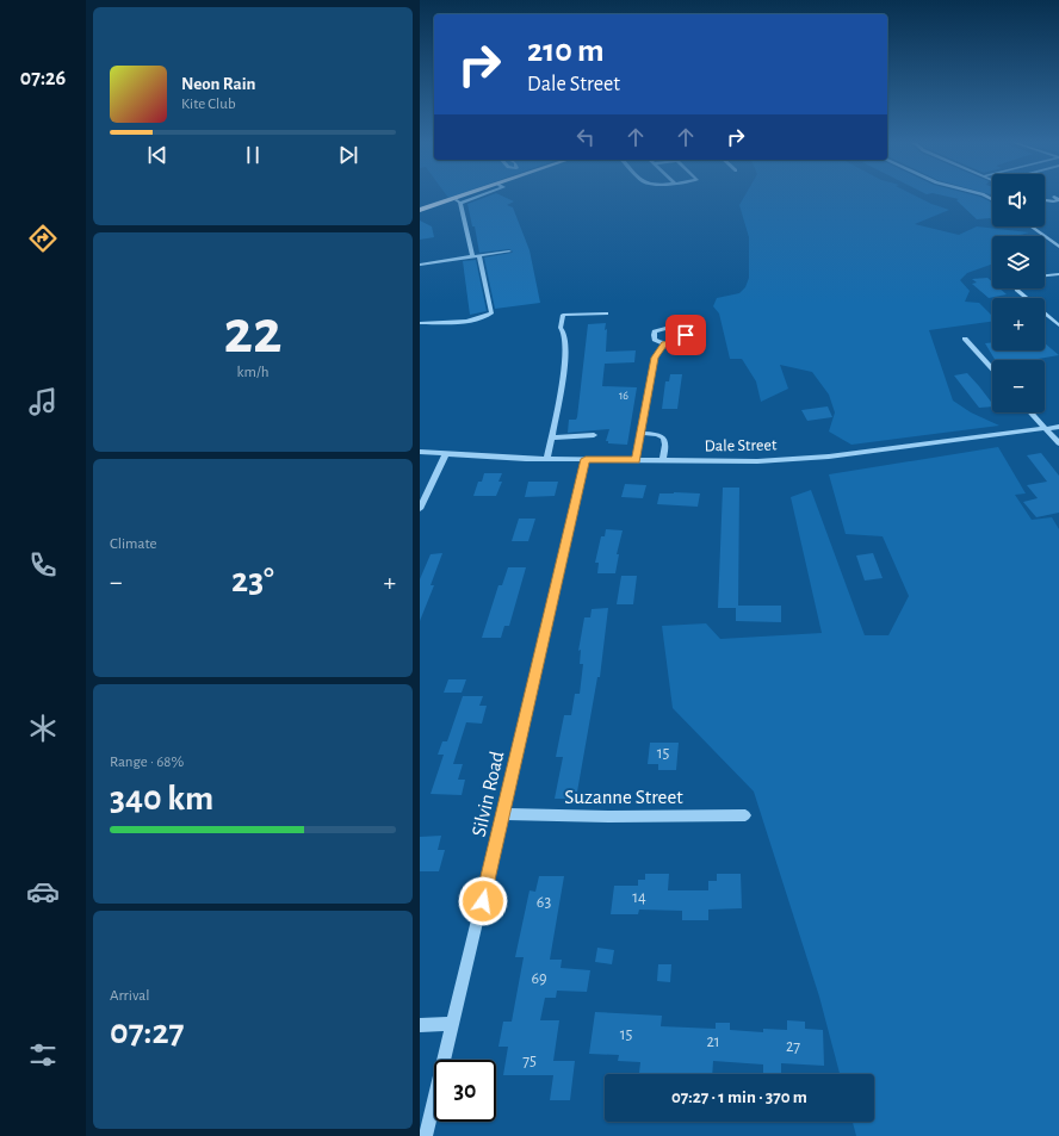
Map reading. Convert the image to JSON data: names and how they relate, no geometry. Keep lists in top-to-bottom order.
{
  "streets": {
    "street": ["Dale Street", "Silvin Road", "Suzanne Street"]
  },
  "crossings": [
    ["Dale Street", "Silvin Road"],
    ["Silvin Road", "Suzanne Street"]
  ],
  "house_numbers": [
    "16",
    "15",
    "14",
    "63",
    "69",
    "15",
    "21",
    "27",
    "75"
  ],
  "page": {
    "tabs": "07:26",
    "turn": ["210 m", "Dale Street"],
    "song": ["Neon Rain", "Kite Club"],
    "map_buttons": ["+", "−"],
    "tile": [
      ["22", "km/h"],
      "Climate",
      ["Range · 68%", "340 km"],
      ["Arrival", "07:27"]
    ],
    "heat": ["−", "23°", "+"],
    "limit": "30",
    "trip": "07:27 · 1 min · 370 m"
  }
}
